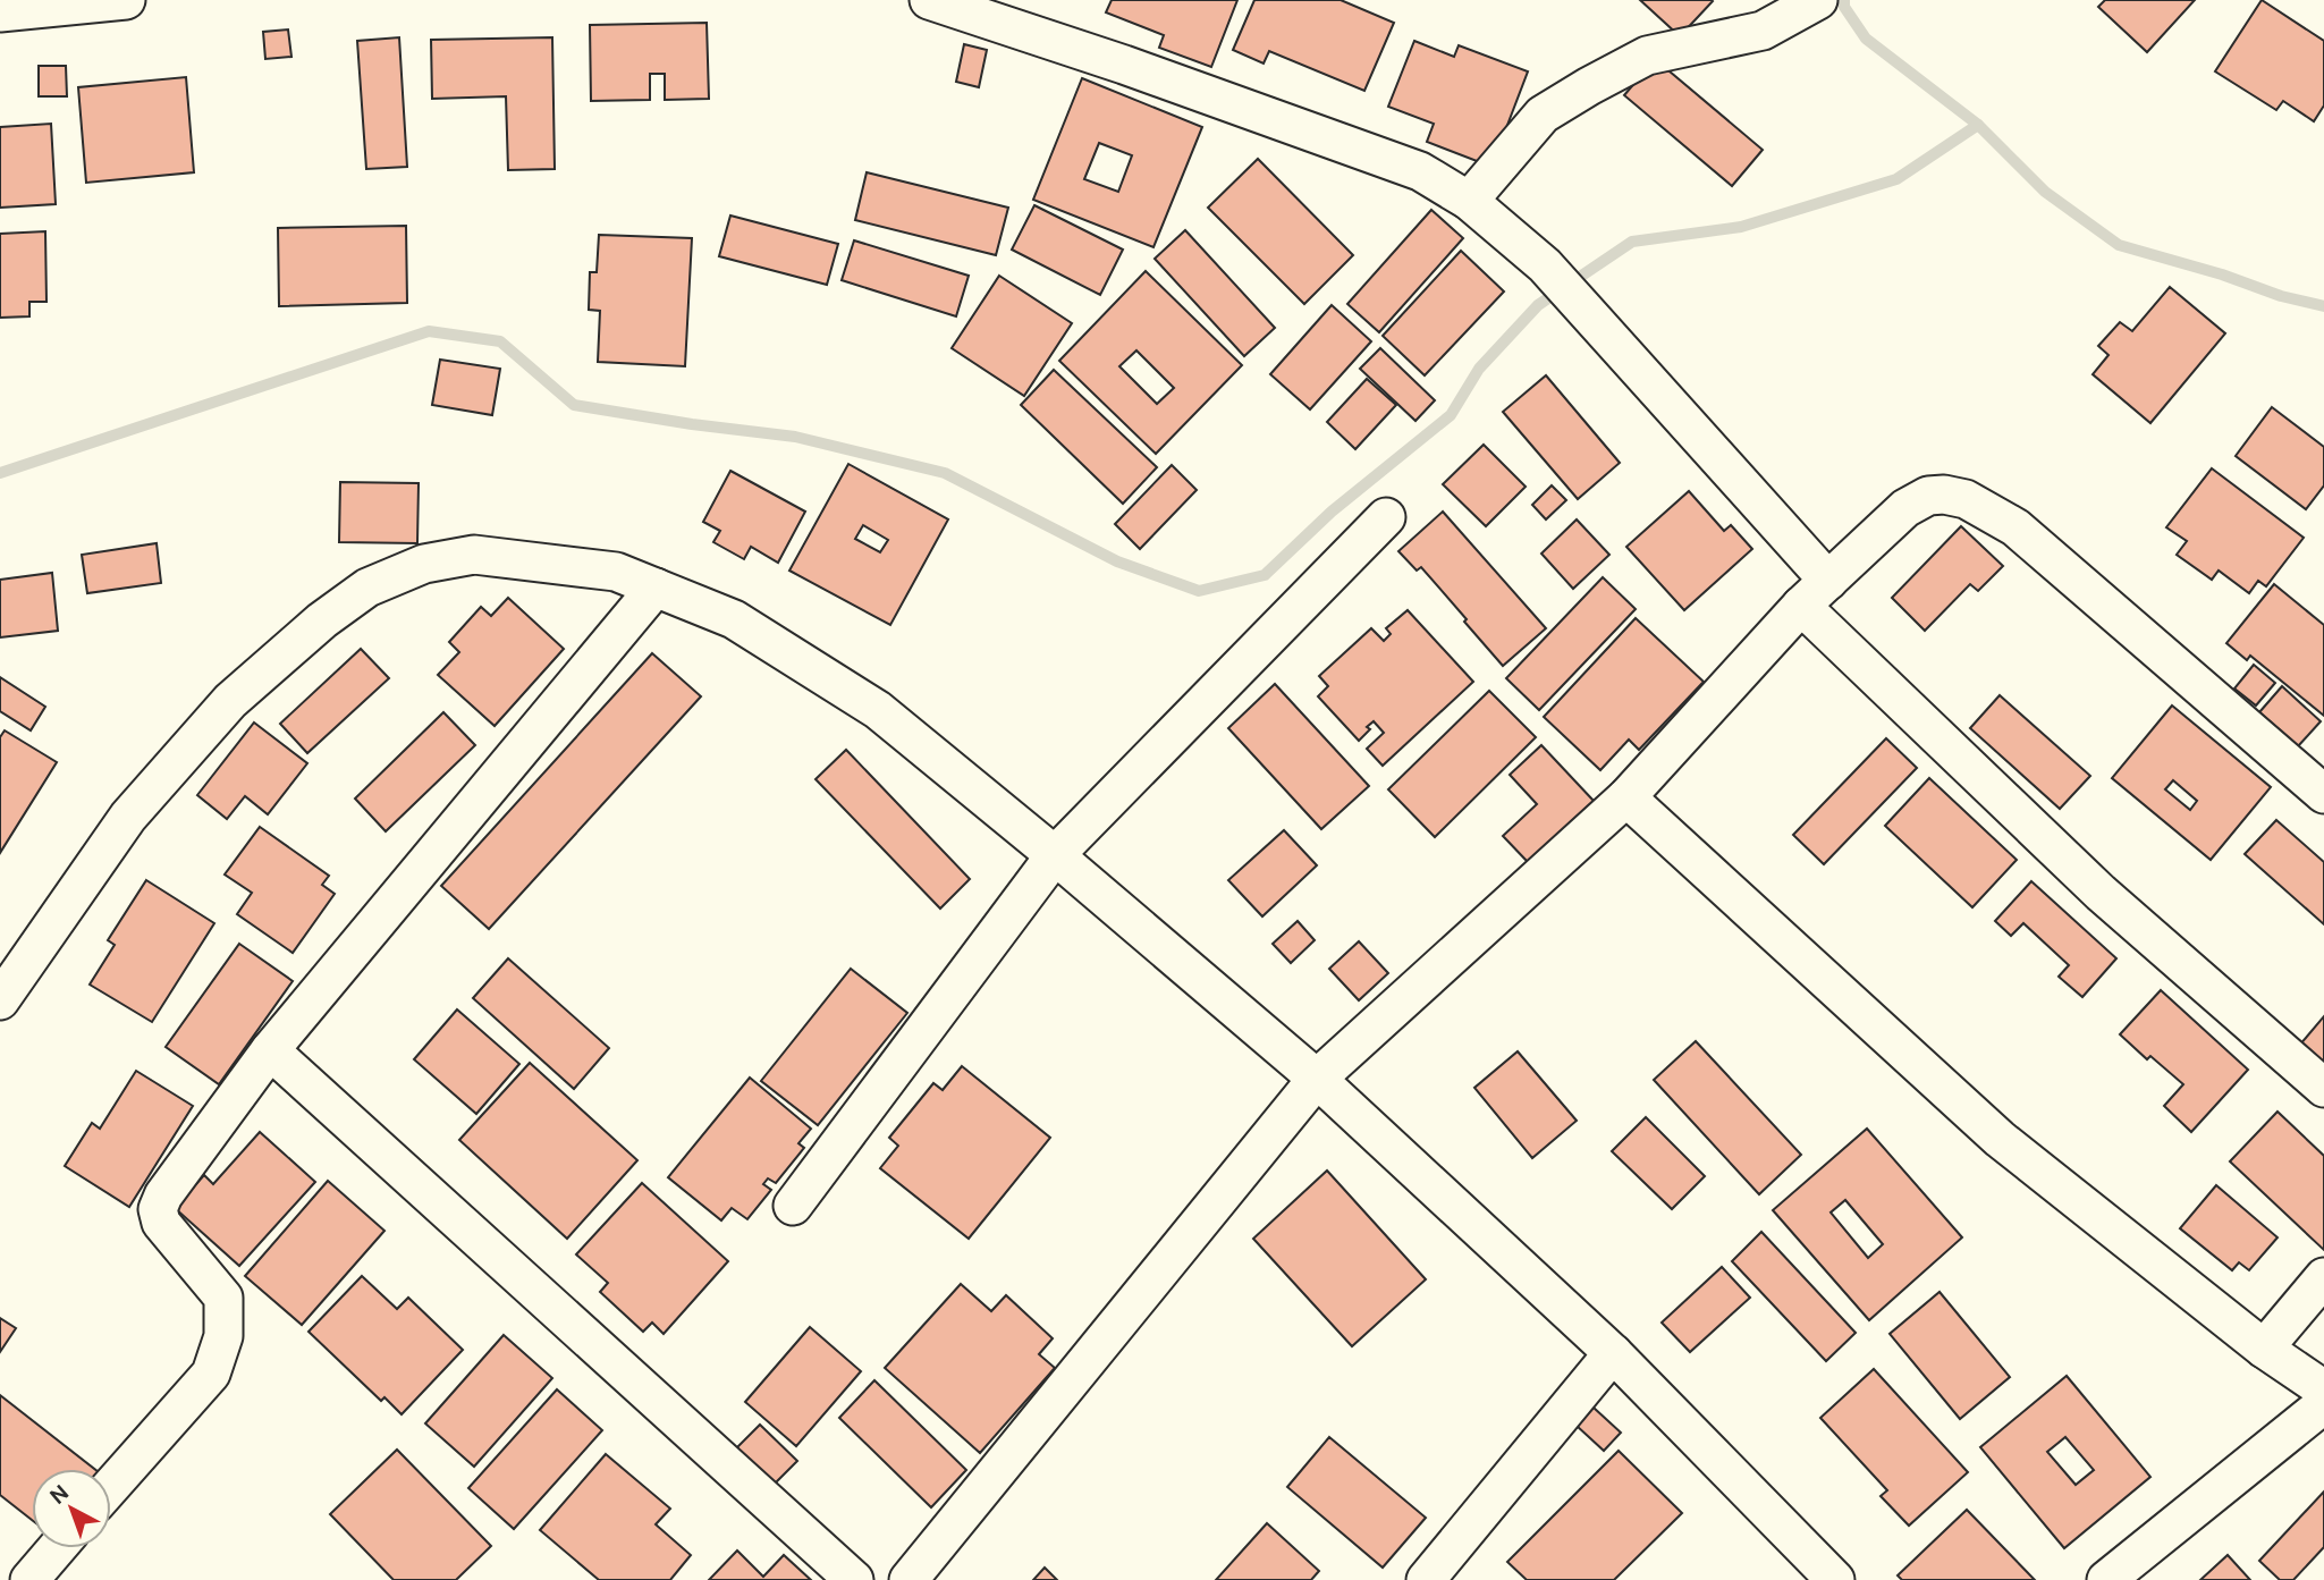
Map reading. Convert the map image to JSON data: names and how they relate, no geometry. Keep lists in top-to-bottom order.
{
  "north": "top left"
}
